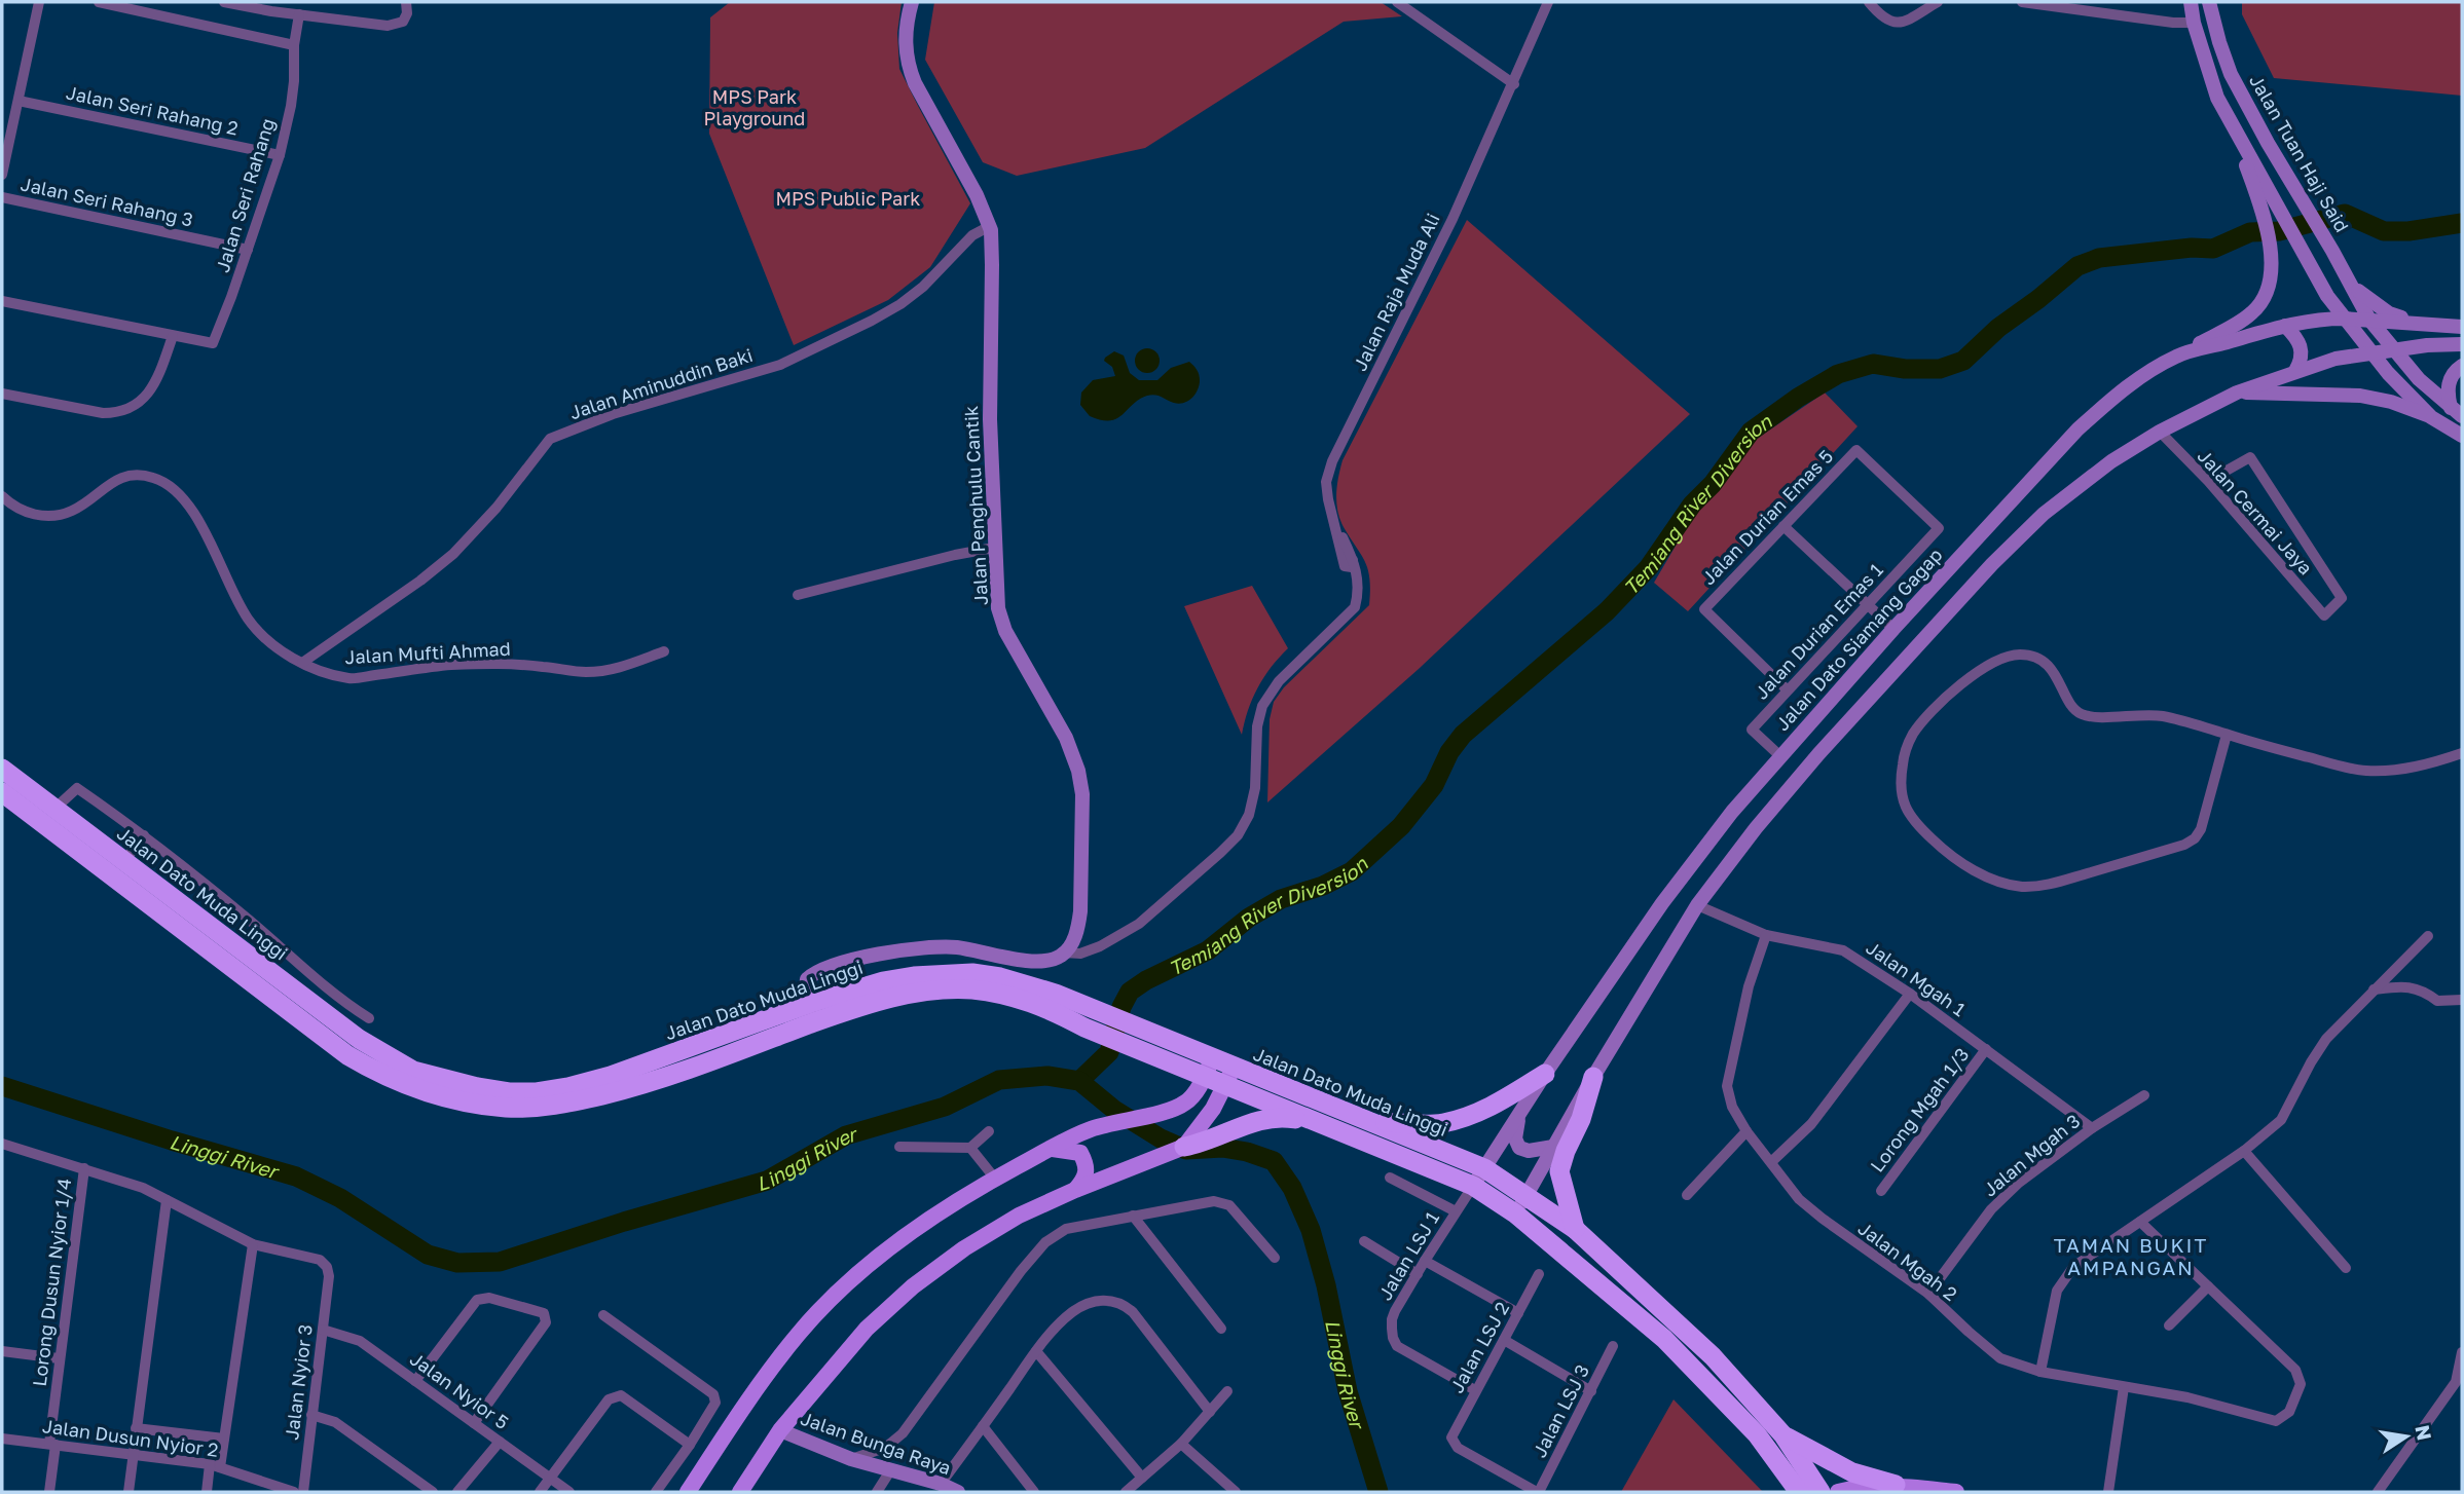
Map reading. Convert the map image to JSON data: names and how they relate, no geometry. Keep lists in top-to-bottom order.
{
  "streets": {
    "highway": ["Jalan Dato Muda Linggi"],
    "main road": [
      "Jalan Tuan Haji Said",
      "Jalan Penghulu Cantik",
      "Jalan Dato Siamang Gagap",
      "Jalan Bunga Raya"
    ],
    "street": [
      "Jalan Seri Rahang 2",
      "Jalan Seri Rahang",
      "Jalan Seri Rahang 3",
      "Jalan Raja Muda Ali",
      "Jalan Aminuddin Baki",
      "Jalan Cermai Jaya",
      "Jalan Durian Emas 5",
      "Jalan Durian Emas 1",
      "Jalan Mufti Ahmad",
      "Jalan Mgah 1",
      "Lorong Mgah 1/3",
      "Jalan Mgah 3",
      "Jalan LSJ 1",
      "Jalan Mgah 2",
      "Lorong Dusun Nyior 1/4",
      "Jalan LSJ 2",
      "Jalan Nyior 3",
      "Jalan Nyior 5",
      "Jalan LSJ 3",
      "Jalan Dusun Nyior 2"
    ]
  },
  "crossings": [
    ["Jalan Seri Rahang 2", "Jalan Seri Rahang"],
    ["Jalan Tuan Haji Said", "Jalan Dato Siamang Gagap"],
    ["Jalan Seri Rahang", "Jalan Seri Rahang 3"],
    ["Jalan Raja Muda Ali", "Jalan Penghulu Cantik"],
    ["Jalan Aminuddin Baki", "Jalan Penghulu Cantik"],
    ["Jalan Aminuddin Baki", "Jalan Mufti Ahmad"],
    ["Jalan Durian Emas 5", "Jalan Durian Emas 1"],
    ["Jalan Durian Emas 1", "Jalan Dato Siamang Gagap"],
    ["Jalan Dato Siamang Gagap", "Jalan Dato Muda Linggi"],
    ["Jalan Dato Siamang Gagap", "Jalan LSJ 1"],
    ["Jalan Dato Muda Linggi", "Jalan LSJ 1"],
    ["Jalan Mgah 1", "Lorong Mgah 1/3"],
    ["Jalan Mgah 1", "Jalan Mgah 3"],
    ["Jalan Mgah 1", "Jalan Mgah 2"],
    ["Jalan Mgah 3", "Jalan Mgah 2"],
    ["Jalan LSJ 1", "Jalan LSJ 2"],
    ["Lorong Dusun Nyior 1/4", "Jalan Dusun Nyior 2"],
    ["Jalan LSJ 2", "Jalan LSJ 3"],
    ["Jalan Nyior 3", "Jalan Nyior 5"]
  ],
  "districts": ["TAMAN BUKIT AMPANGAN"],
  "water": ["Temiang River Diversion", "Linggi River"],
  "parks": ["MPS Park Playground", "MPS Public Park"],
  "north": "right"
}
